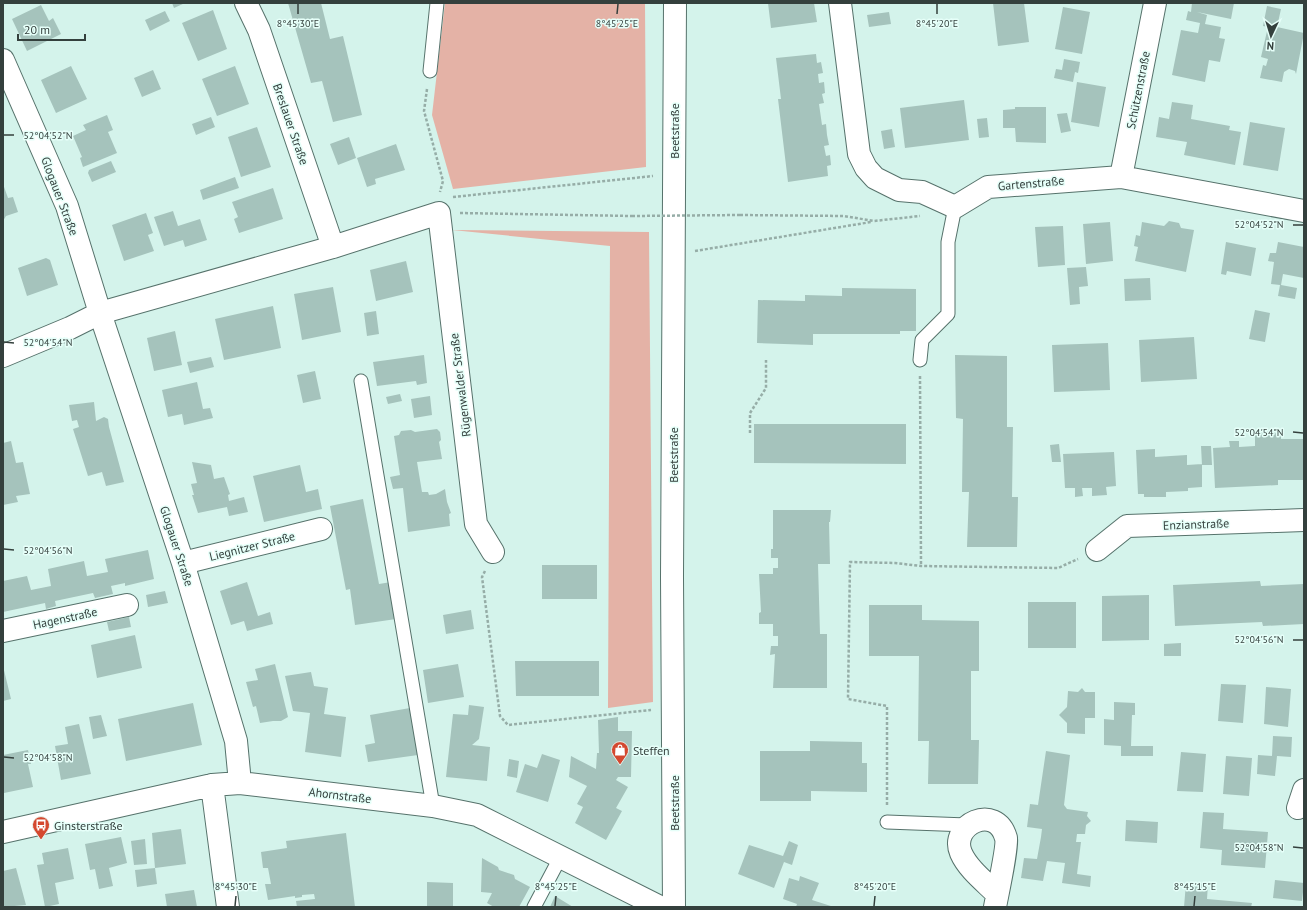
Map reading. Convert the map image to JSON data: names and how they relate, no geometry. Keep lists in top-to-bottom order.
{
  "streets": {
    "street": [
      "Schützenstraße",
      "Breslauer Straße",
      "Beetstraße",
      "Gartenstraße",
      "Glogauer Straße",
      "Rügenwalder Straße",
      "Enzianstraße",
      "Liegnitzer Straße",
      "Hagenstraße",
      "Ahornstraße"
    ]
  },
  "crossings": [
    ["Schützenstraße", "Gartenstraße"],
    ["Glogauer Straße", "Liegnitzer Straße"],
    ["Glogauer Straße", "Ahornstraße"]
  ],
  "places": {
    "shop": ["Steffen"],
    "bus stop": ["Ginsterstraße"]
  },
  "scale_bar": "20 m",
  "north": "bottom",
  "coordinates": [
    "8°45'30\"E",
    "8°45'25\"E",
    "8°45'20\"E",
    "52°04'52\"N",
    "52°04'54\"N",
    "52°04'56\"N",
    "52°04'58\"N",
    "8°45'15\"E"
  ]
}
